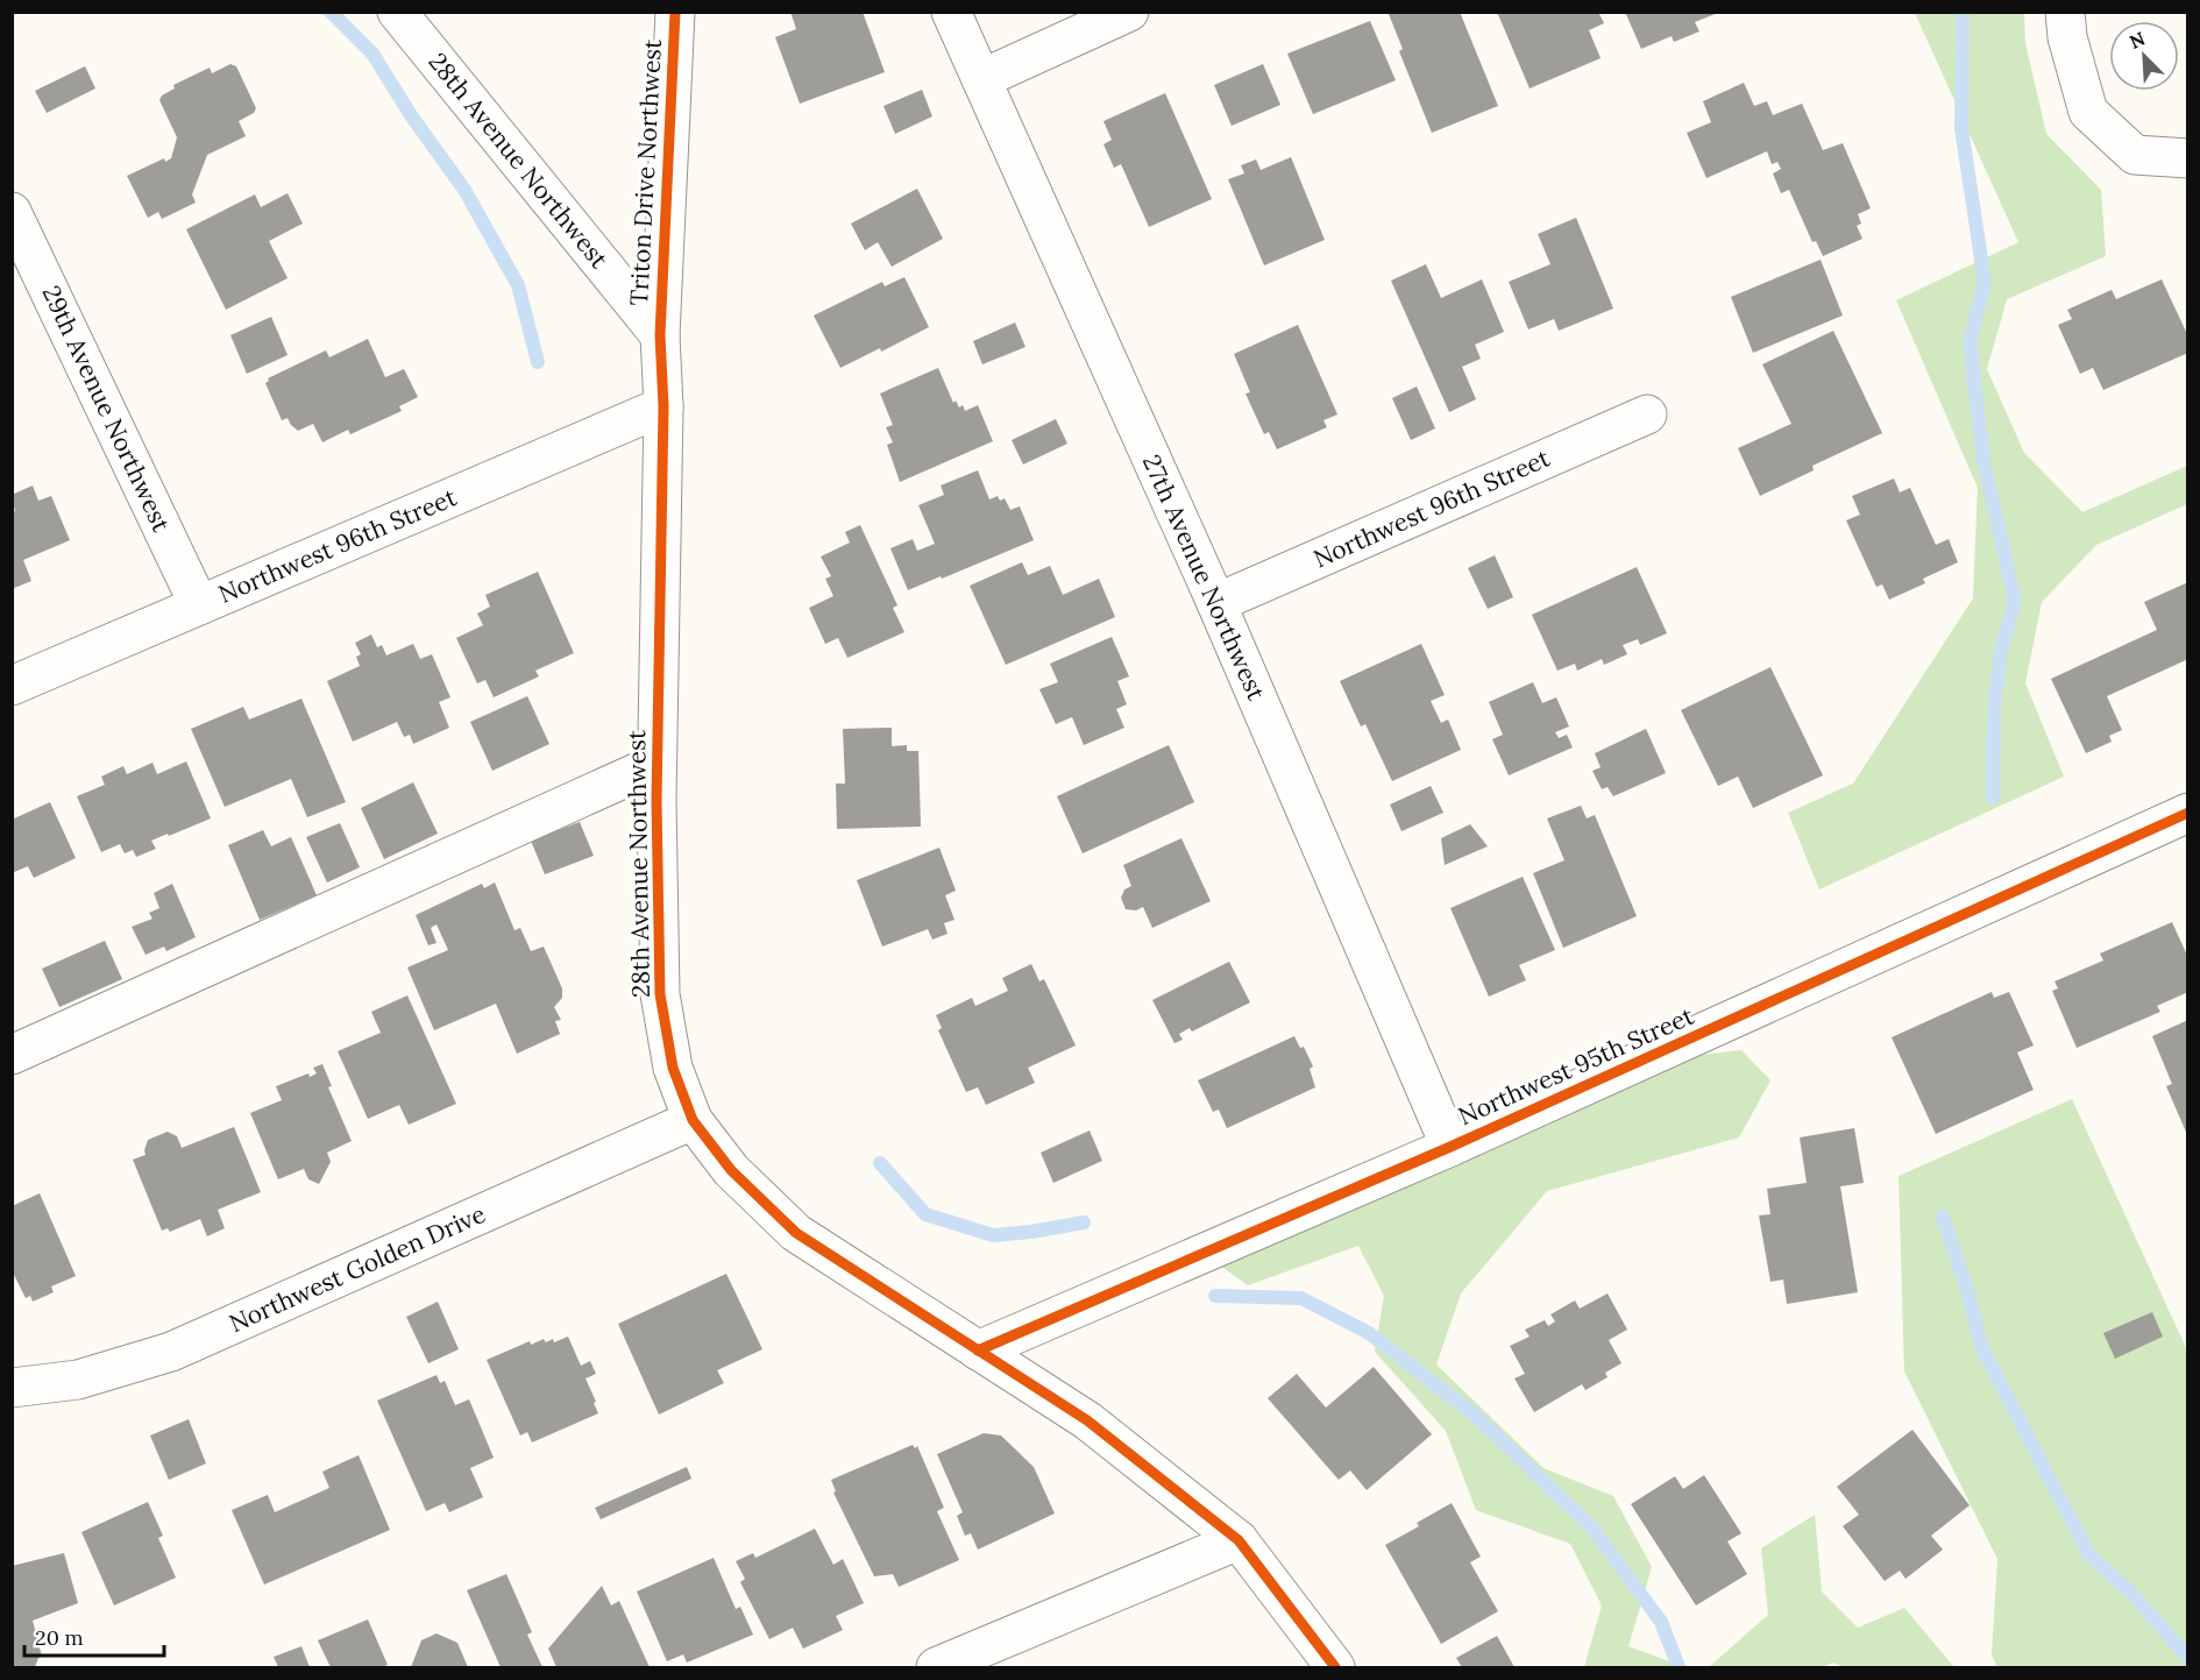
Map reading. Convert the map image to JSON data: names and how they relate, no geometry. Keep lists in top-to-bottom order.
{
  "streets": {
    "street": [
      "28th Avenue Northwest",
      "Triton Drive Northwest",
      "29th Avenue Northwest",
      "Northwest 96th Street",
      "27th Avenue Northwest",
      "Northwest 95th Street",
      "Northwest Golden Drive"
    ]
  },
  "crossings": [
    ["28th Avenue Northwest", "Triton Drive Northwest"],
    ["28th Avenue Northwest", "Northwest 96th Street"],
    ["28th Avenue Northwest", "Northwest 95th Street"],
    ["28th Avenue Northwest", "Northwest Golden Drive"],
    ["29th Avenue Northwest", "Northwest 96th Street"],
    ["Northwest 96th Street", "27th Avenue Northwest"],
    ["27th Avenue Northwest", "Northwest 95th Street"]
  ],
  "scale_bar": "20 m",
  "north": "top left"
}
